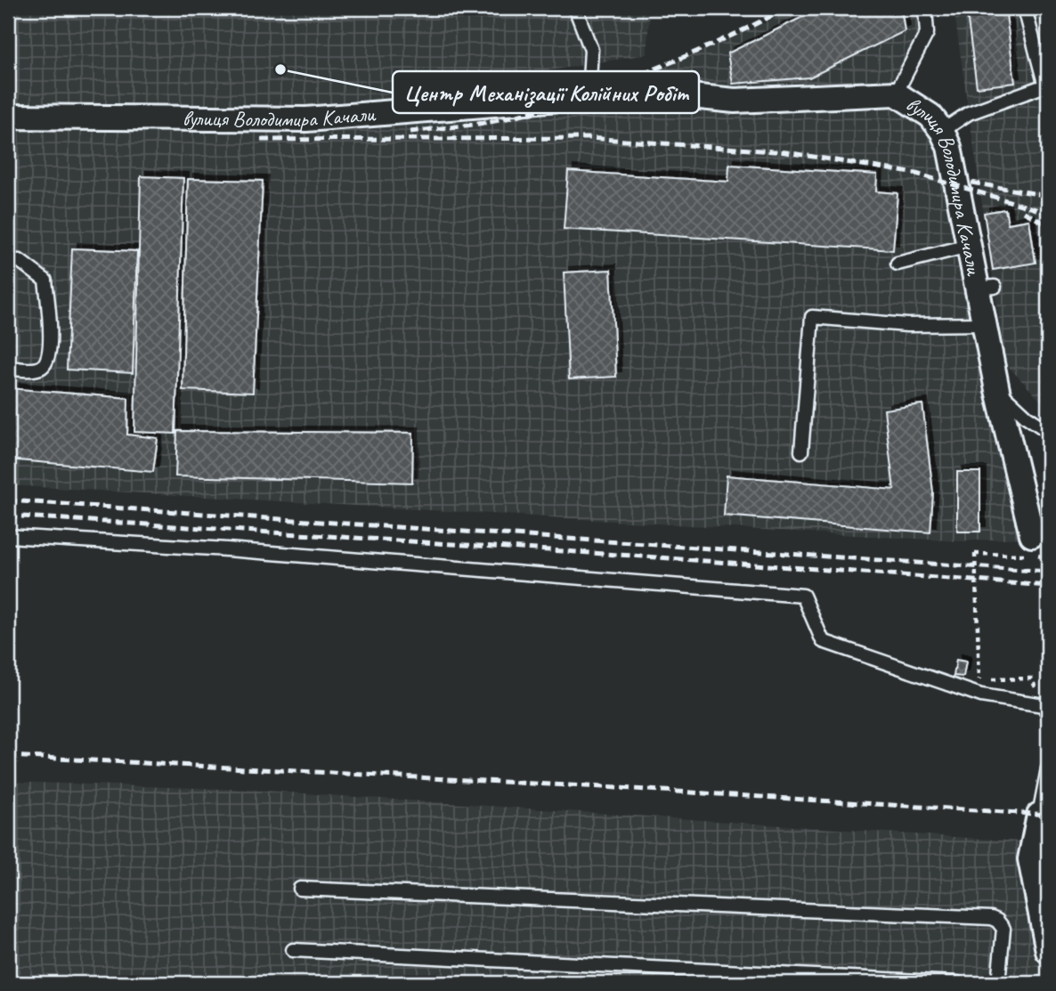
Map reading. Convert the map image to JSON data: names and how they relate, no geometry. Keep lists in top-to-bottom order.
{
  "streets": {
    "street": ["вулиця Володимира Качали"]
  },
  "places": ["Центр Механізації Колійних Робіт"]
}
